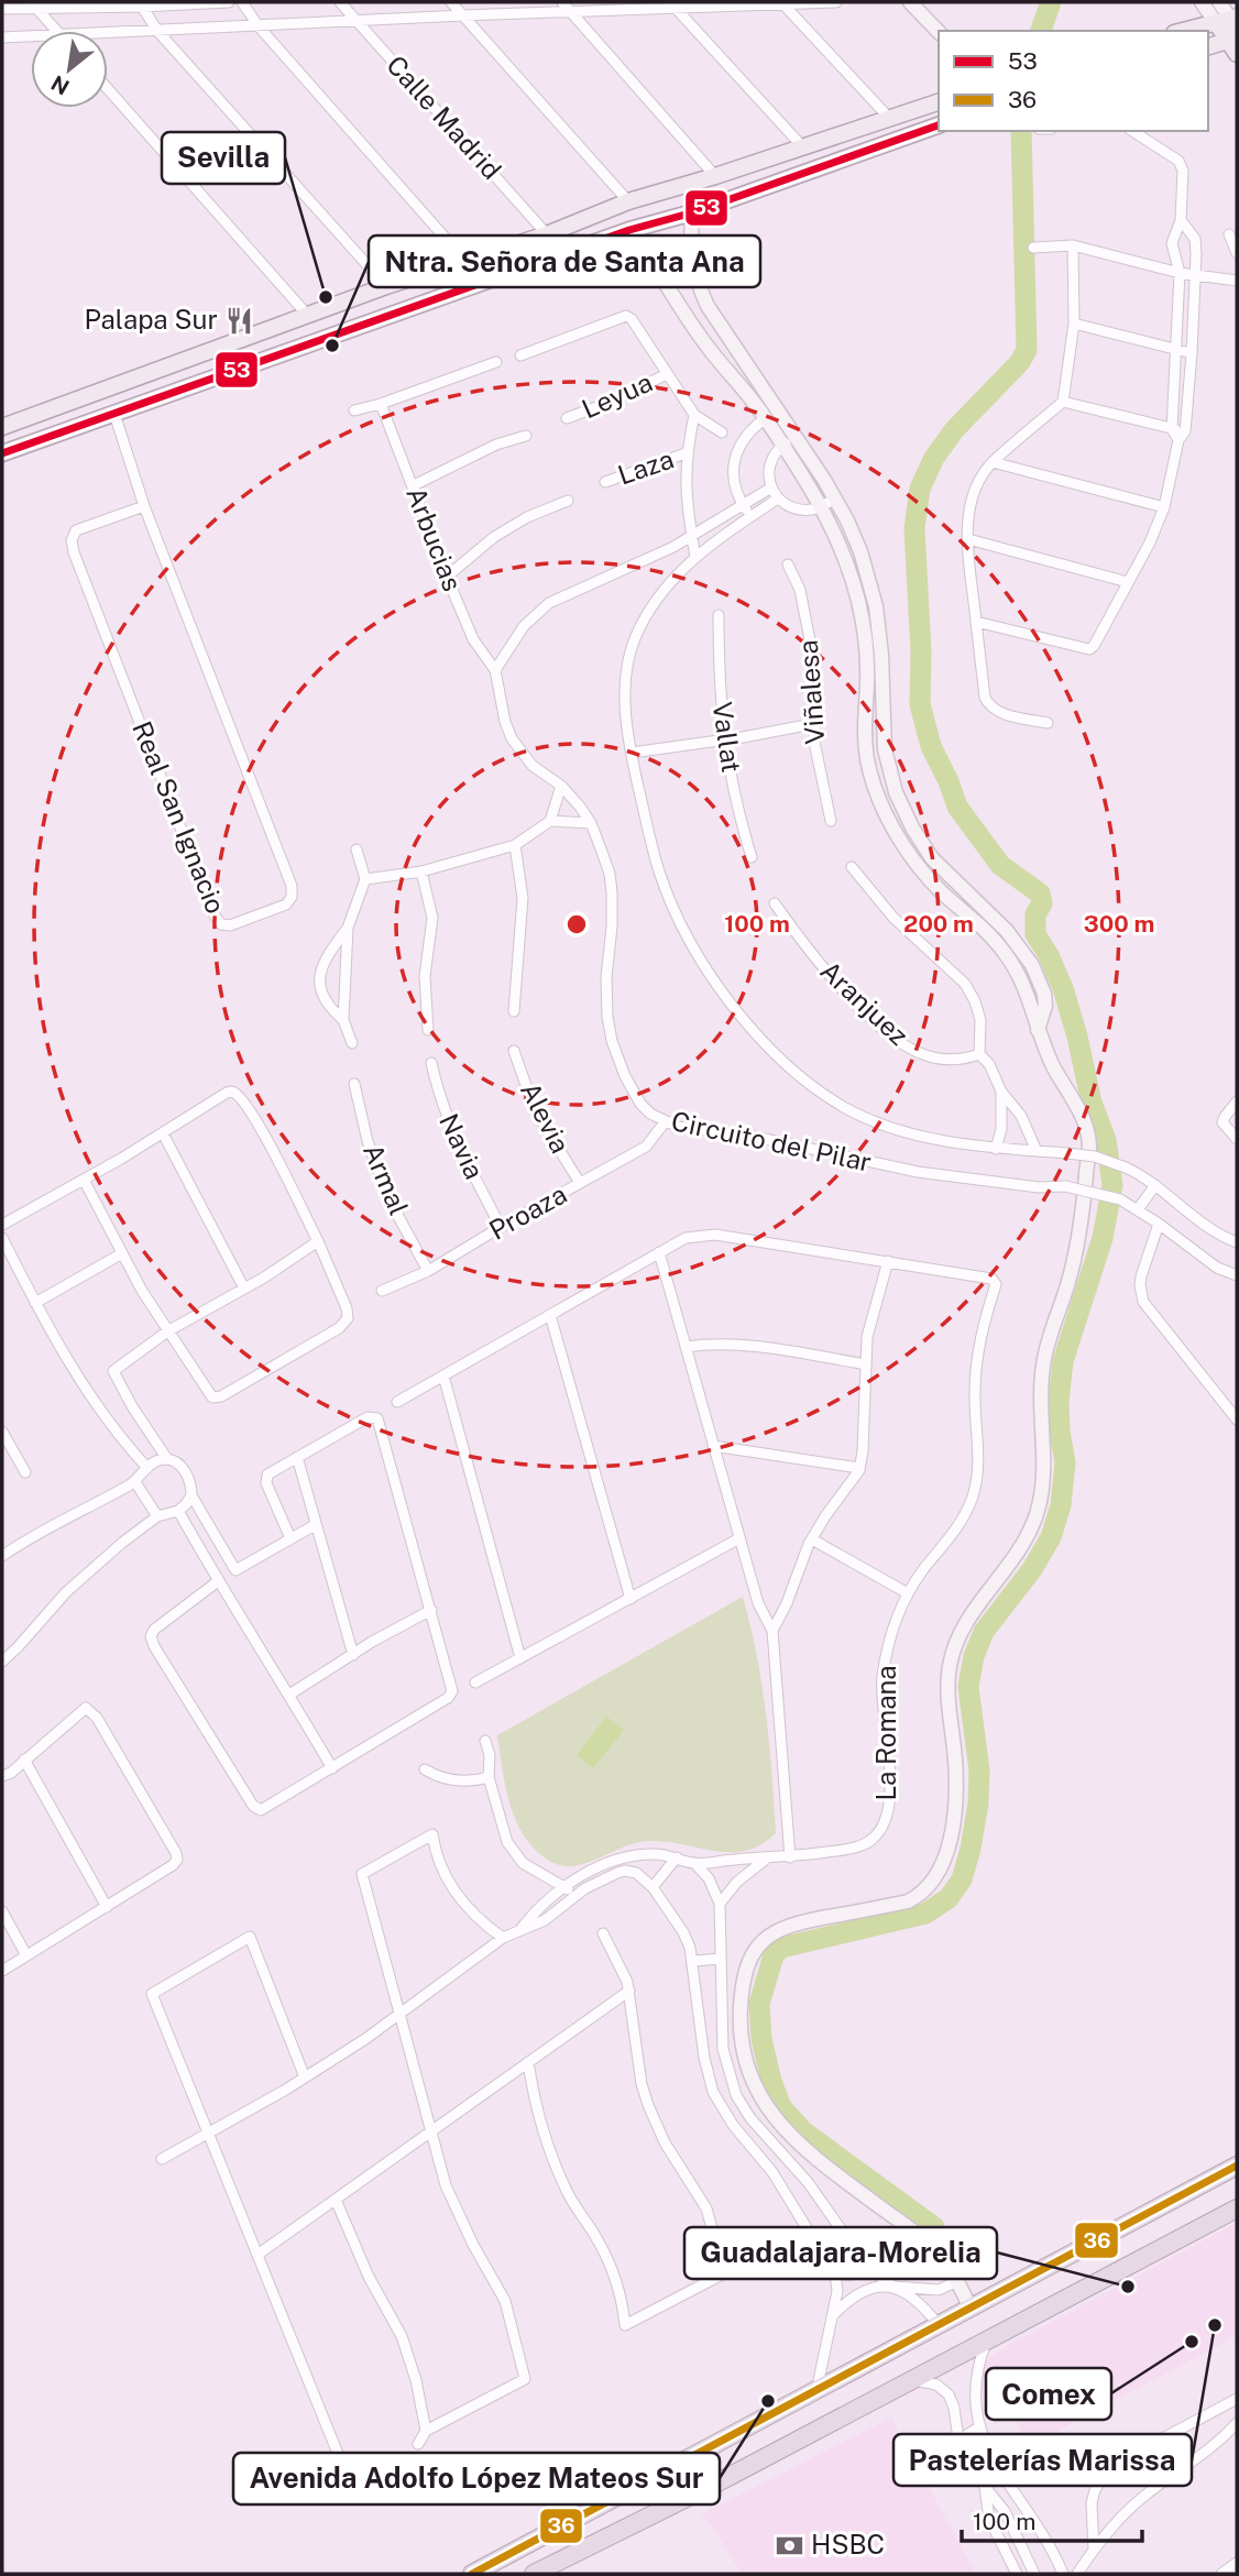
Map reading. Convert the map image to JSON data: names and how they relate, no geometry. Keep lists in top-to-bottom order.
{
  "streets": {
    "street": [
      "Calle Madrid",
      "Leyua",
      "Laza",
      "Arbucias",
      "Viñalesa",
      "Vallat",
      "Real San Ignacio",
      "Aranjuez",
      "Alevia",
      "Circuito del Pilar",
      "Navia",
      "Armal",
      "Proaza",
      "La Romana"
    ]
  },
  "crossings": [
    ["Arbucias", "Circuito del Pilar"],
    ["Alevia", "Proaza"],
    ["Circuito del Pilar", "Proaza"],
    ["Navia", "Proaza"],
    ["Armal", "Proaza"]
  ],
  "places": {
    "other": [
      "Sevilla",
      "Ntra. Señora de Santa Ana",
      "Guadalajara-Morelia",
      "Pastelerías Marissa",
      "Comex",
      "Avenida Adolfo López Mateos Sur"
    ],
    "restaurant": ["Palapa Sur"],
    "bank": ["HSBC"]
  },
  "lines": ["transit line 53", "transit line 36"],
  "legend": ["53", "36"],
  "scale_bar": "100 m",
  "north": "bottom left",
  "rings": ["100 m", "200 m", "300 m"]
}
